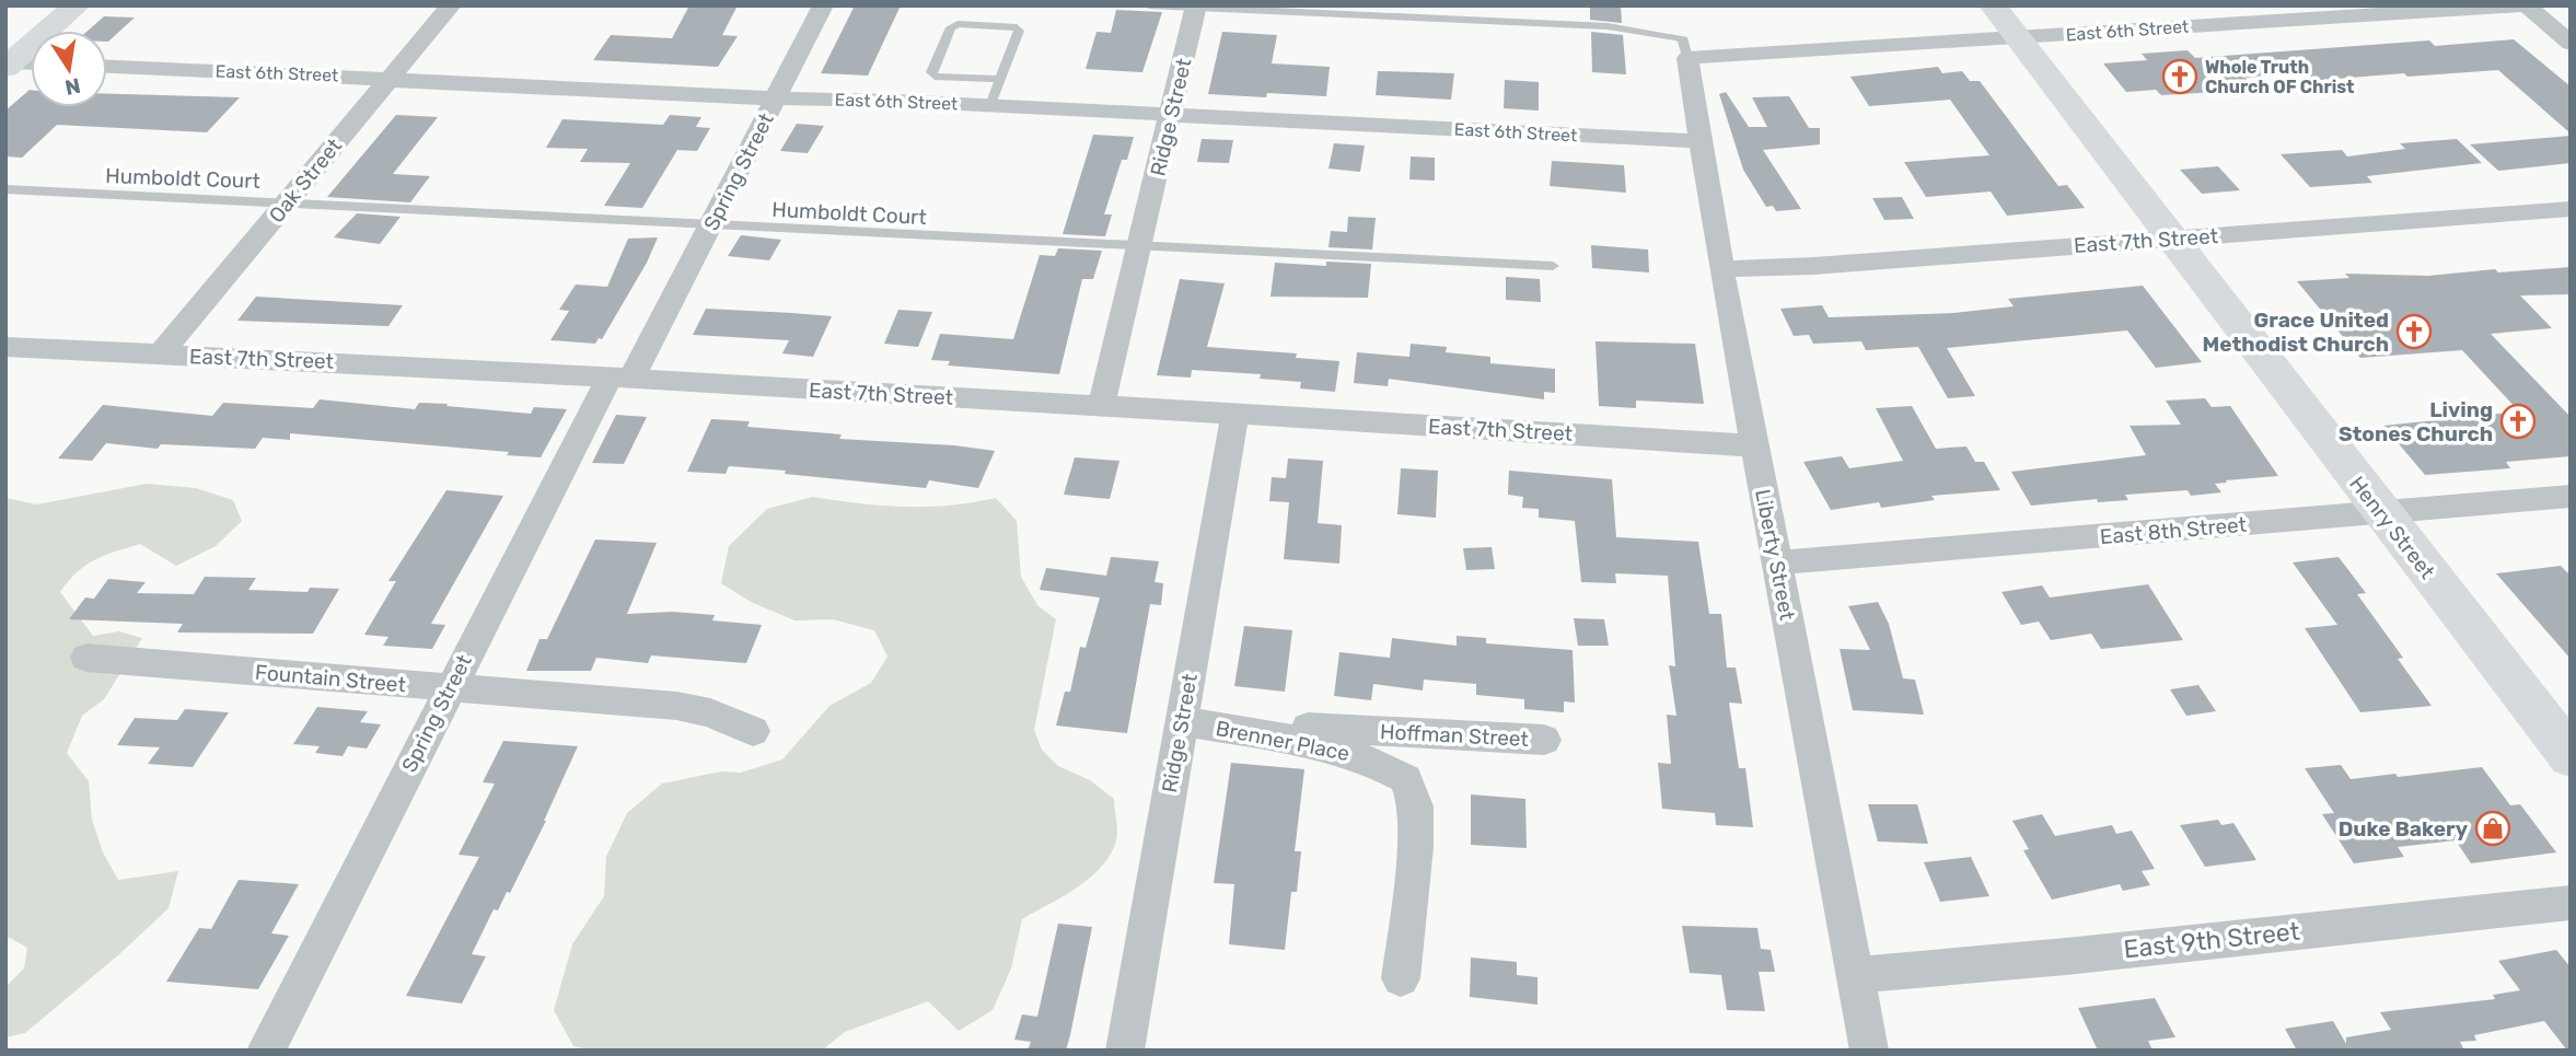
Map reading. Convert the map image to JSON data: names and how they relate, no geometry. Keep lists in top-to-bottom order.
{
  "streets": {
    "street": [
      "East 6th Street",
      "Ridge Street",
      "Spring Street",
      "Oak Street",
      "East 7th Street",
      "Henry Street",
      "East 8th Street",
      "Liberty Street",
      "Fountain Street",
      "Hoffman Street",
      "Brenner Place",
      "East 9th Street"
    ],
    "lane": ["Humboldt Court"]
  },
  "crossings": [
    ["East 6th Street", "Ridge Street"],
    ["East 6th Street", "Spring Street"],
    ["East 6th Street", "Oak Street"],
    ["East 6th Street", "Henry Street"],
    ["East 6th Street", "Liberty Street"],
    ["Ridge Street", "Humboldt Court"],
    ["Ridge Street", "East 7th Street"],
    ["Ridge Street", "Hoffman Street"],
    ["Ridge Street", "Brenner Place"],
    ["Spring Street", "Humboldt Court"],
    ["Spring Street", "East 7th Street"],
    ["Spring Street", "Fountain Street"],
    ["Humboldt Court", "Oak Street"],
    ["Oak Street", "East 7th Street"],
    ["East 7th Street", "Henry Street"],
    ["East 7th Street", "Liberty Street"],
    ["Henry Street", "East 8th Street"],
    ["East 8th Street", "Liberty Street"],
    ["Liberty Street", "East 9th Street"],
    ["Hoffman Street", "Brenner Place"]
  ],
  "places": {
    "church": ["Whole Truth Church OF Christ", "Grace United Methodist Church", "Living Stones Church"],
    "shop": ["Duke Bakery"]
  },
  "north": "bottom"
}
